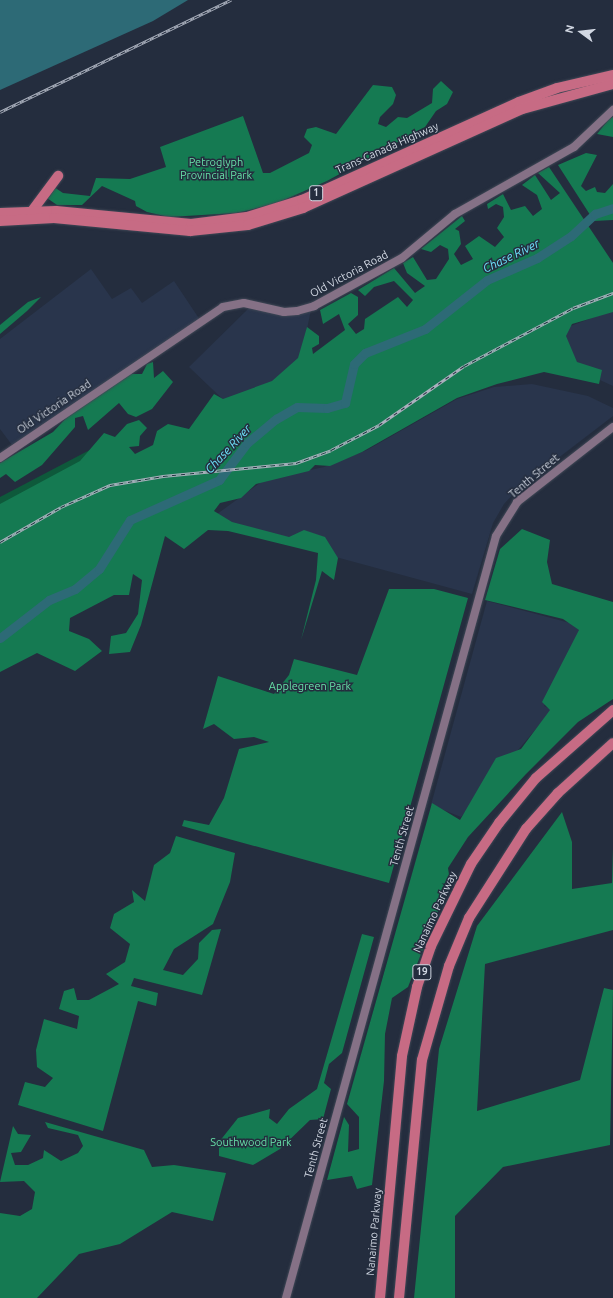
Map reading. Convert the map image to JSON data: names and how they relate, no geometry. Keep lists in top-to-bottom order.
{
  "streets": {
    "highway": [
      "Trans-Canada Highway",
      "1",
      "Nanaimo Parkway",
      "19"
    ],
    "street": ["Old Victoria Road", "Tenth Street"]
  },
  "water": ["Chase River"],
  "parks": ["Petroglyph Provincial Park", "Applegreen Park", "Southwood Park"],
  "north": "left"
}
